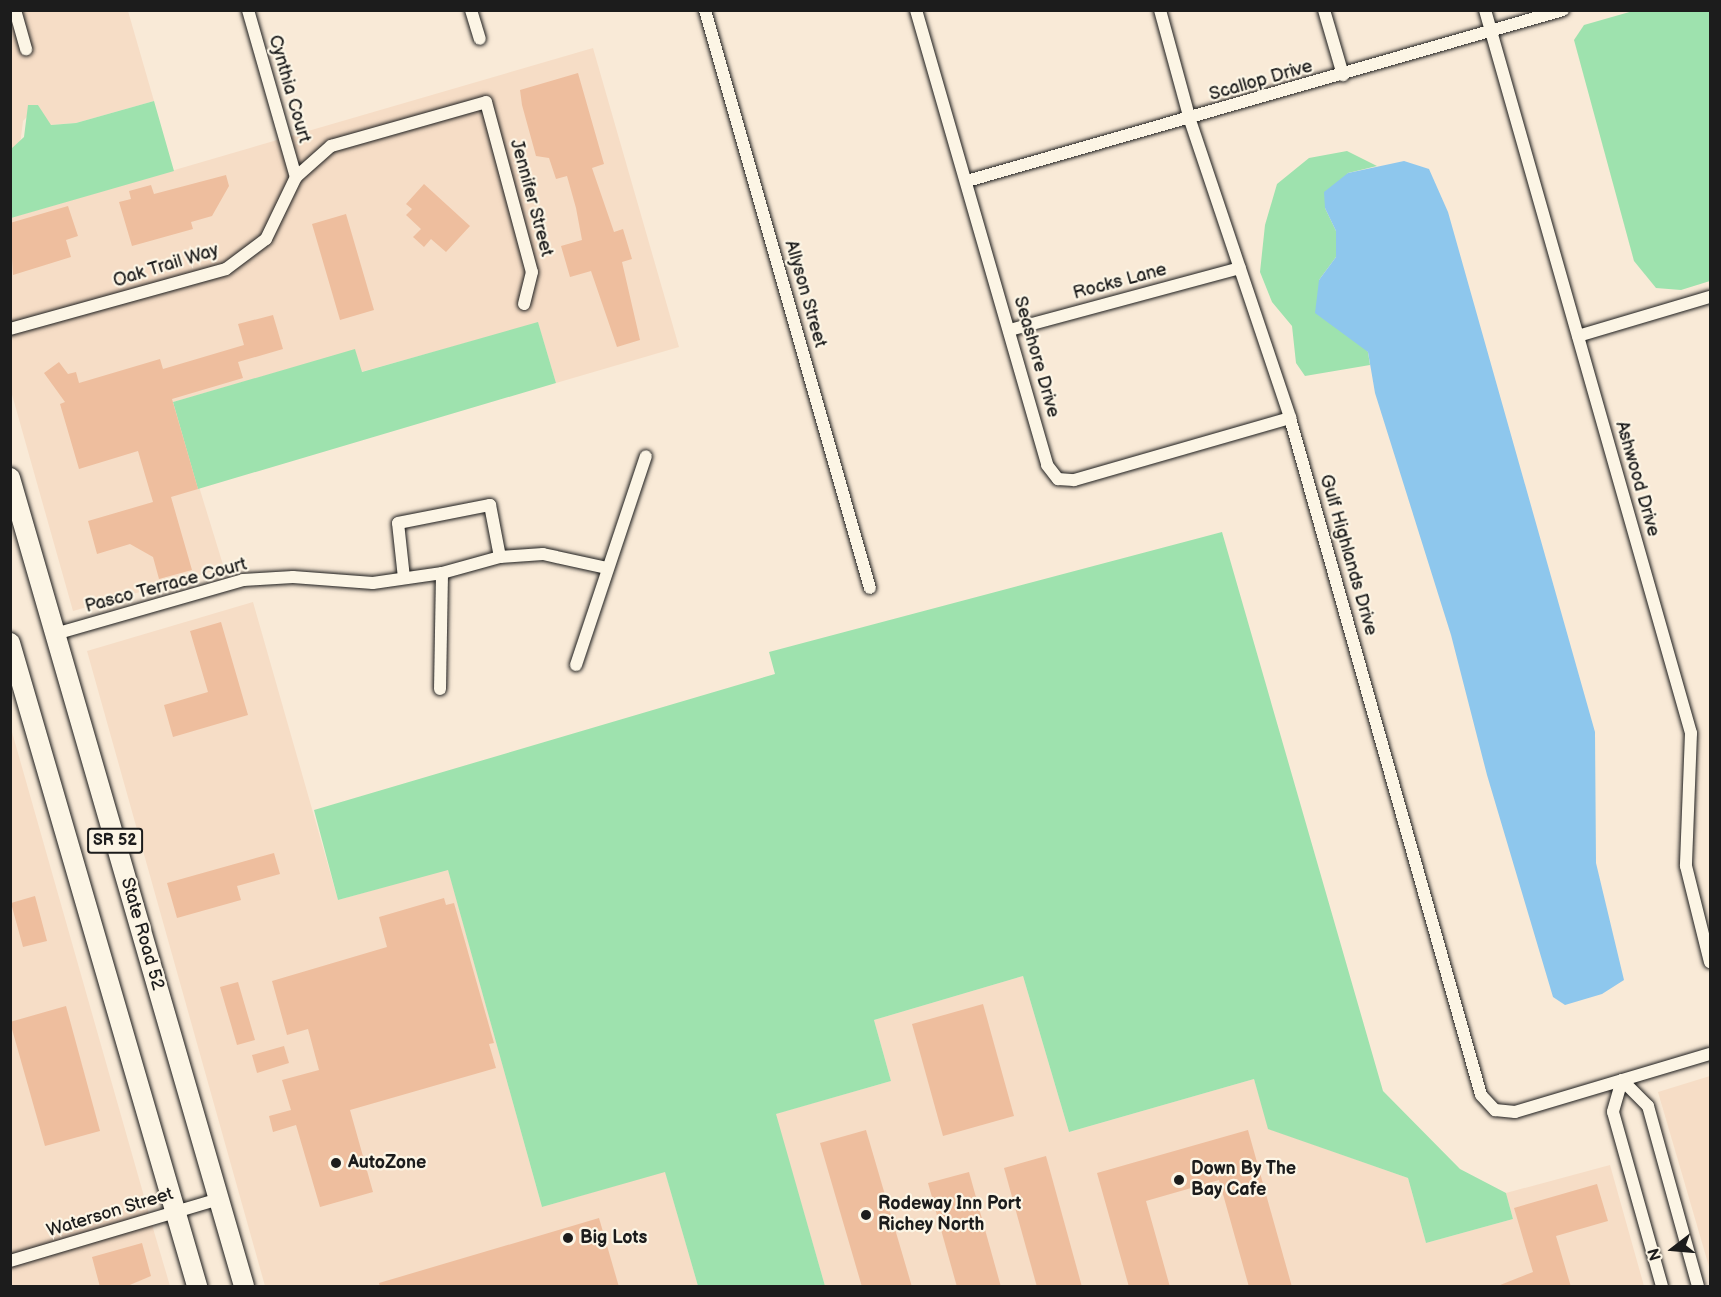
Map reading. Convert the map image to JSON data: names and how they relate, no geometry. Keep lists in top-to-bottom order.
{
  "streets": {
    "main road": ["SR 52", "State Road 52"],
    "street": [
      "Scallop Drive",
      "Cynthia Court",
      "Jennifer Street",
      "Oak Trail Way",
      "Rocks Lane",
      "Allyson Street",
      "Seashore Drive",
      "Ashwood Drive",
      "Gulf Highlands Drive",
      "Pasco Terrace Court",
      "Waterson Street"
    ]
  },
  "crossings": [
    ["Scallop Drive", "Seashore Drive"],
    ["Scallop Drive", "Ashwood Drive"],
    ["Scallop Drive", "Gulf Highlands Drive"],
    ["Cynthia Court", "Oak Trail Way"],
    ["Jennifer Street", "Oak Trail Way"],
    ["Rocks Lane", "Seashore Drive"],
    ["Rocks Lane", "Gulf Highlands Drive"],
    ["Seashore Drive", "Gulf Highlands Drive"],
    ["Pasco Terrace Court", "State Road 52"],
    ["SR 52", "Waterson Street"],
    ["State Road 52", "Waterson Street"]
  ],
  "places": [
    "AutoZone",
    "Down By The Bay Cafe",
    "Rodeway Inn Port Richey North",
    "Big Lots"
  ],
  "north": "left"
}
